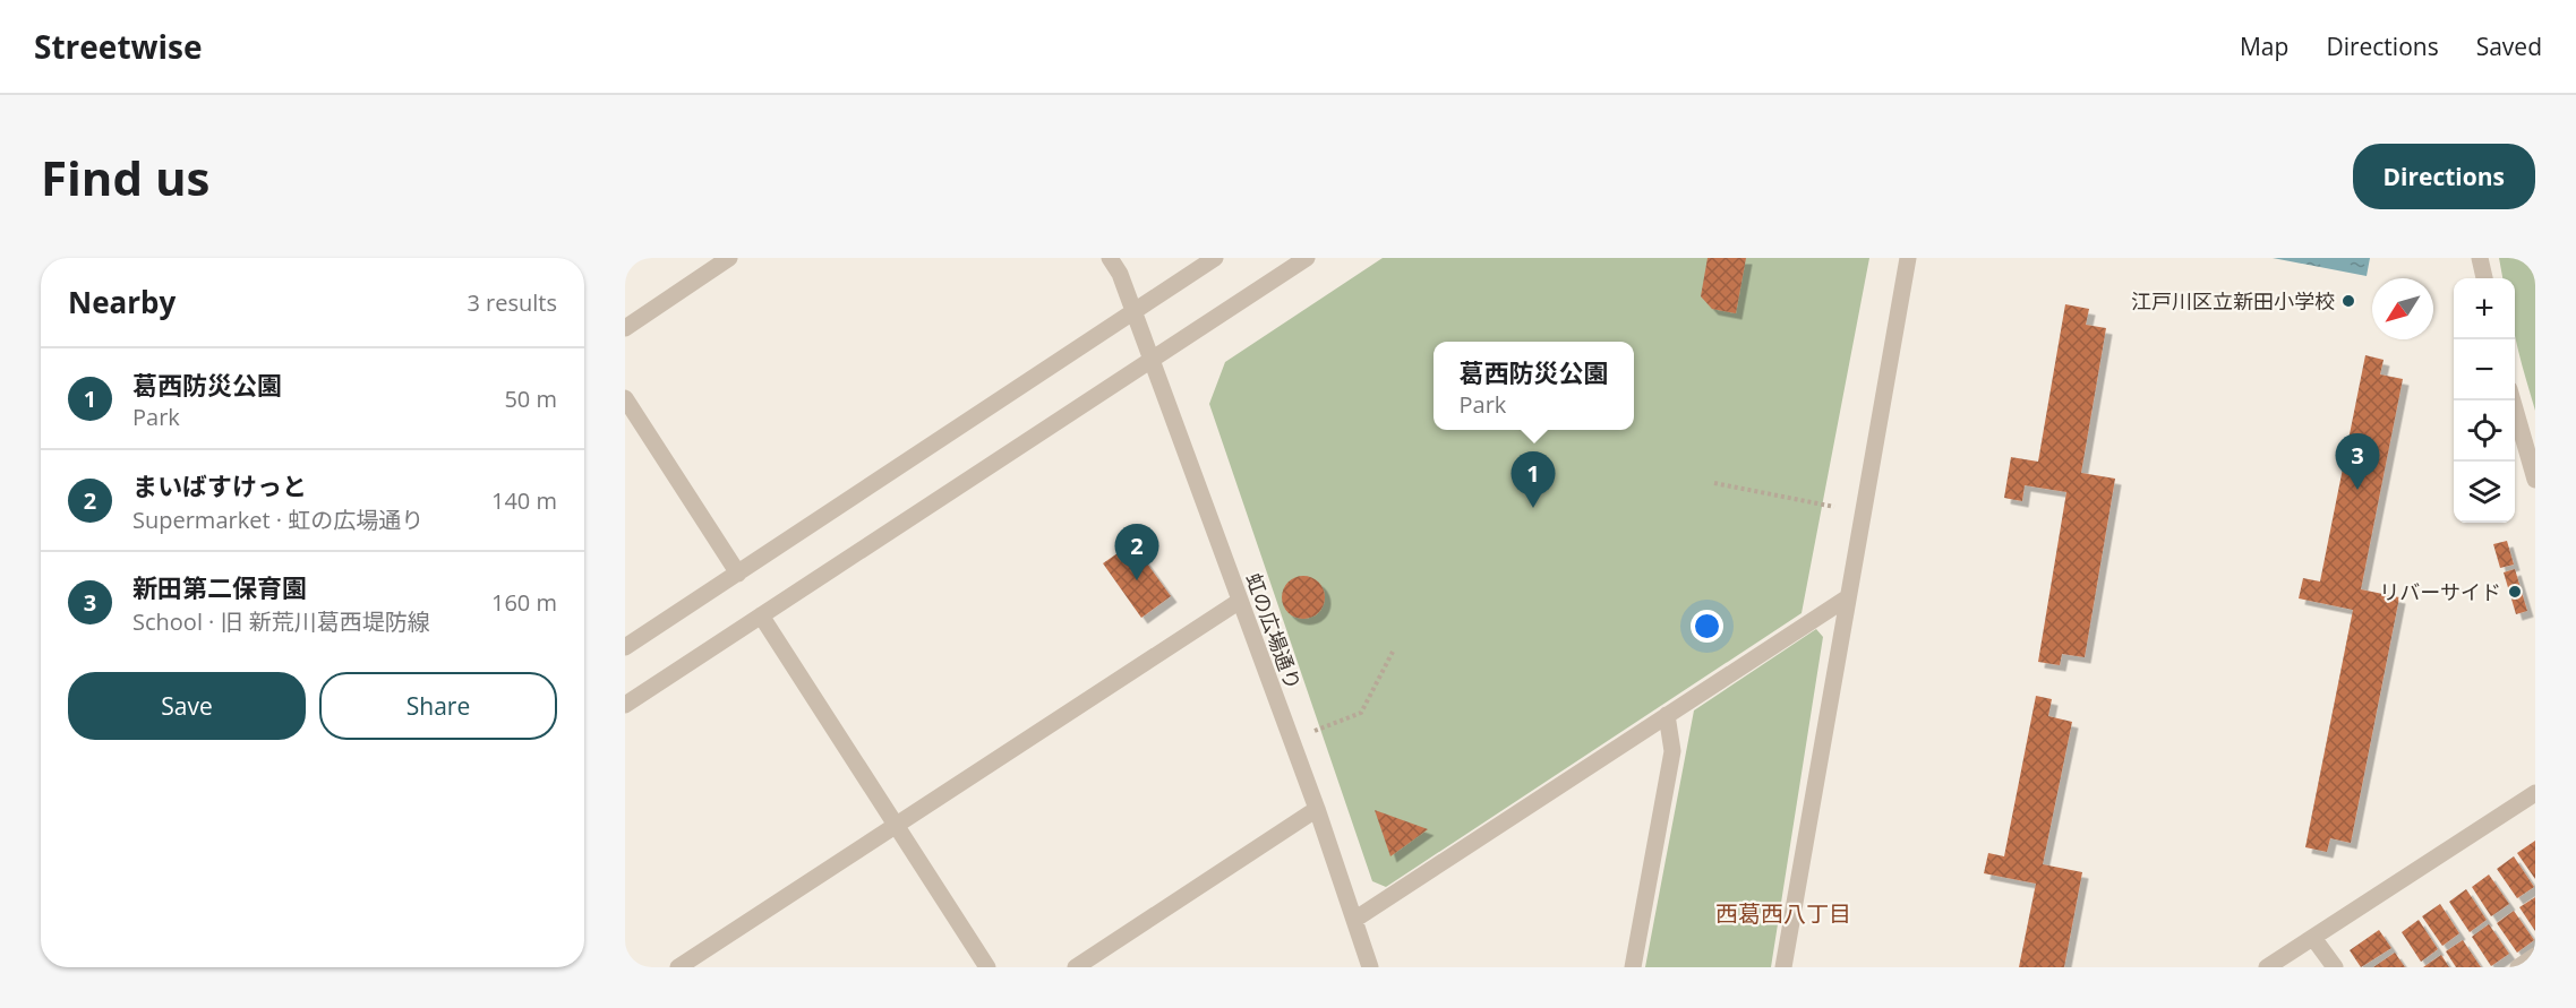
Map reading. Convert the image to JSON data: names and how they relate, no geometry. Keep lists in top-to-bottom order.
{
  "streets": {
    "street": ["虹の広場通り"]
  },
  "districts": ["西葛西八丁目"],
  "places": ["江戸川区立新田小学校", "リバーサイド"],
  "north": "bottom left",
  "page": {
    "header": "Streetwise",
    "nav": ["Map", "Directions", "Saved"],
    "buttons": [
      "Directions",
      ["Save", "Share"]
    ],
    "title": "Find us",
    "heading": ["Nearby", "3 results"],
    "map_buttons": ["+", "−"],
    "popup": ["葛西防災公園", "Park"],
    "list": [
      {
        "mark": "1",
        "name": "葛西防災公園",
        "note": "Park",
        "value": "50 m"
      },
      {
        "mark": "2",
        "name": "まいばすけっと",
        "note": "Supermarket · 虹の広場通り",
        "value": "140 m"
      },
      {
        "mark": "3",
        "name": "新田第二保育園",
        "note": "School · 旧 新荒川葛西堤防線",
        "value": "160 m"
      }
    ],
    "pins": ["3", "1", "2"]
  }
}
